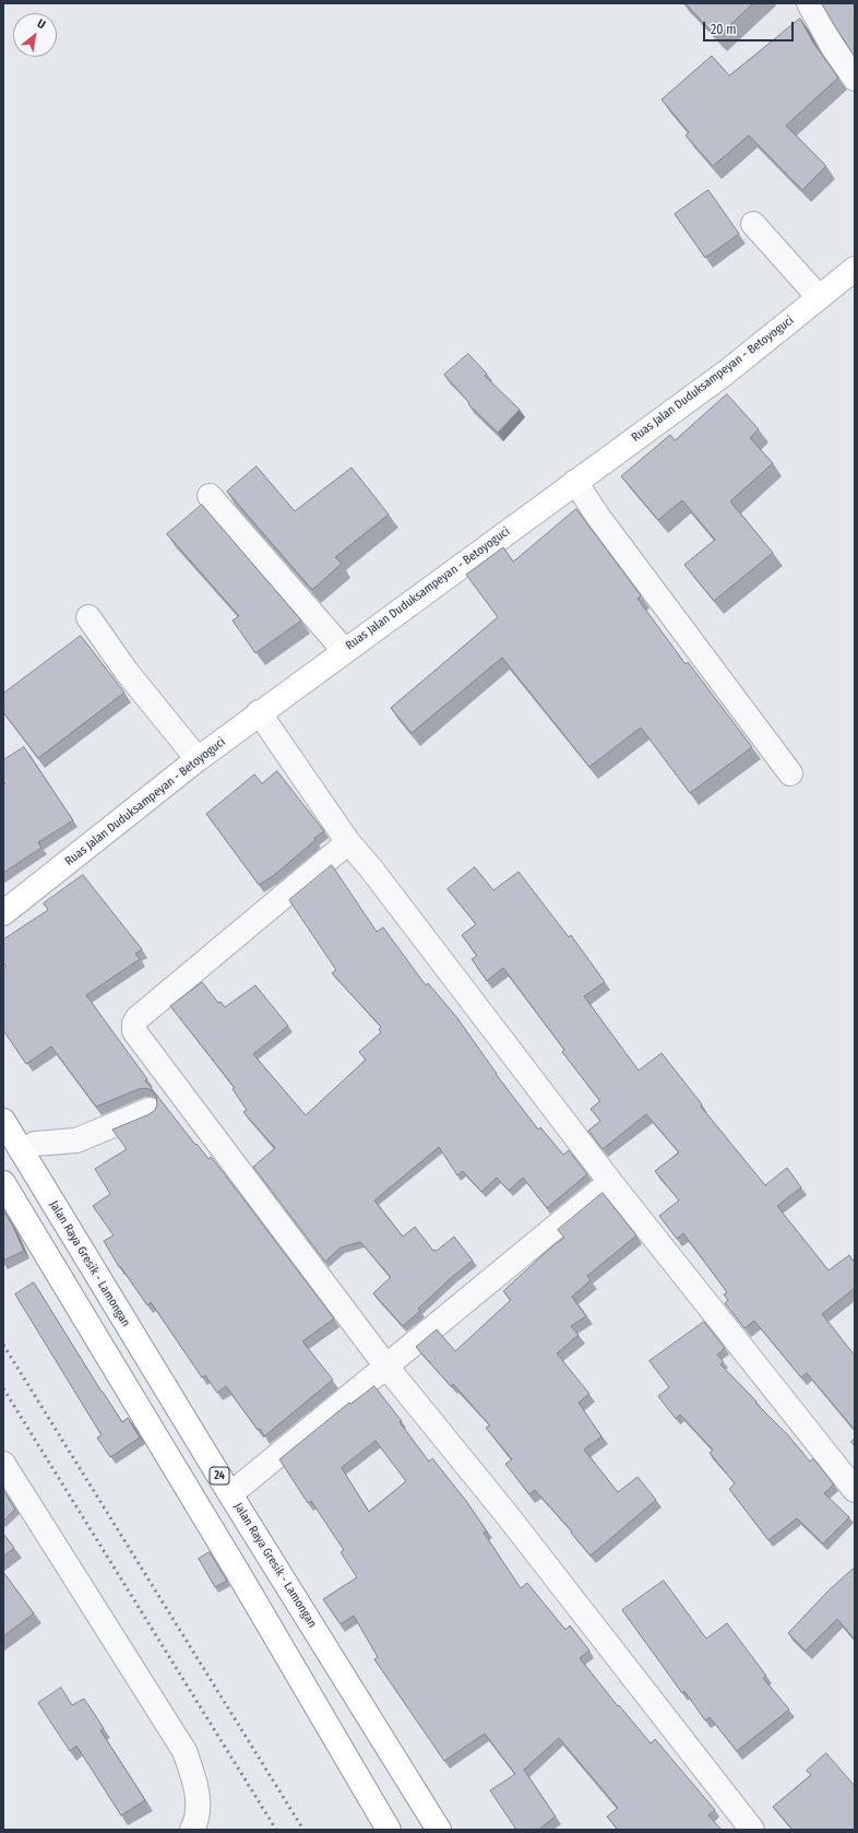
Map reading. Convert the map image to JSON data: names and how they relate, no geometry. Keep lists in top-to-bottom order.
{
  "streets": {
    "main road": ["Ruas Jalan Duduksampeyan - Betoyoguci", "Jalan Raya Gresik - Lamongan", "24"]
  },
  "scale_bar": "20 m",
  "north": "top right"
}
